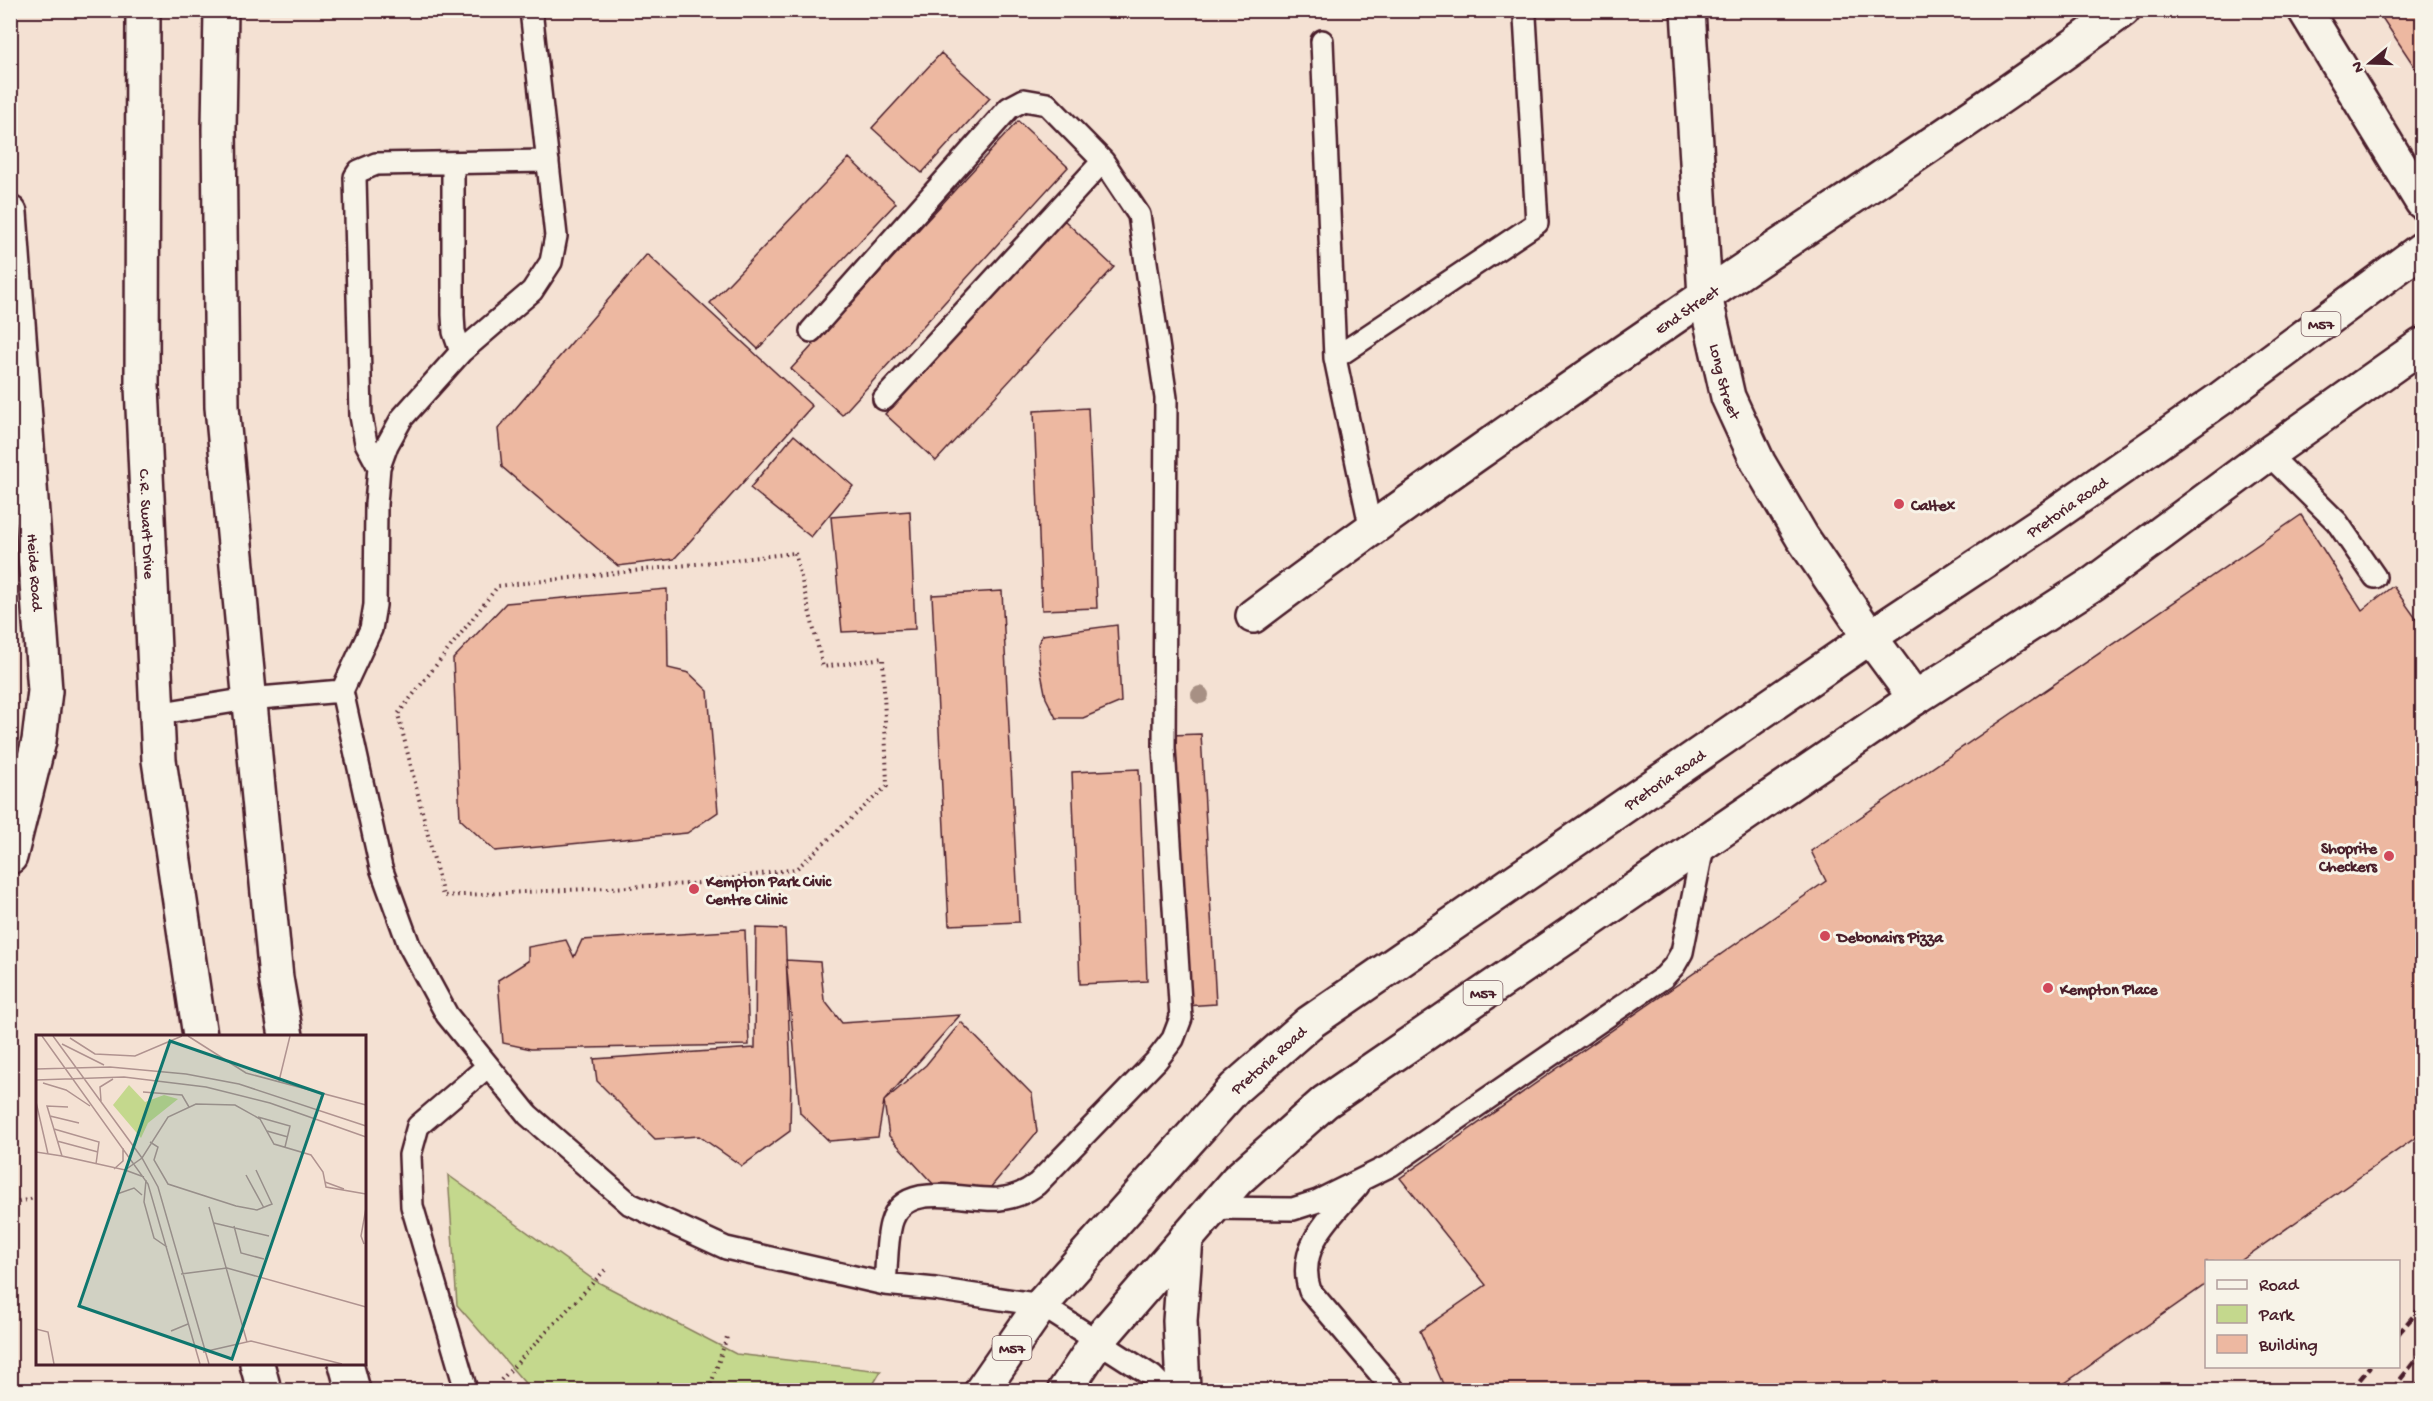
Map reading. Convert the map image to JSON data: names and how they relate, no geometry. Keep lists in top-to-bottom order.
{
  "streets": {
    "main road": [
      "End Street",
      "M57",
      "Long Street",
      "Pretoria Road",
      "C.R. Swart Drive",
      "Heide Road"
    ]
  },
  "crossings": [
    ["End Street", "Long Street"],
    ["M57", "Long Street"],
    ["Long Street", "Pretoria Road"]
  ],
  "places": [
    "Caltex",
    "Shoprite Checkers",
    "Kempton Park Civic Centre Clinic",
    "Debonairs Pizza",
    "Kempton Place"
  ],
  "legend": ["Road", "Park", "Building"],
  "north": "left"
}
